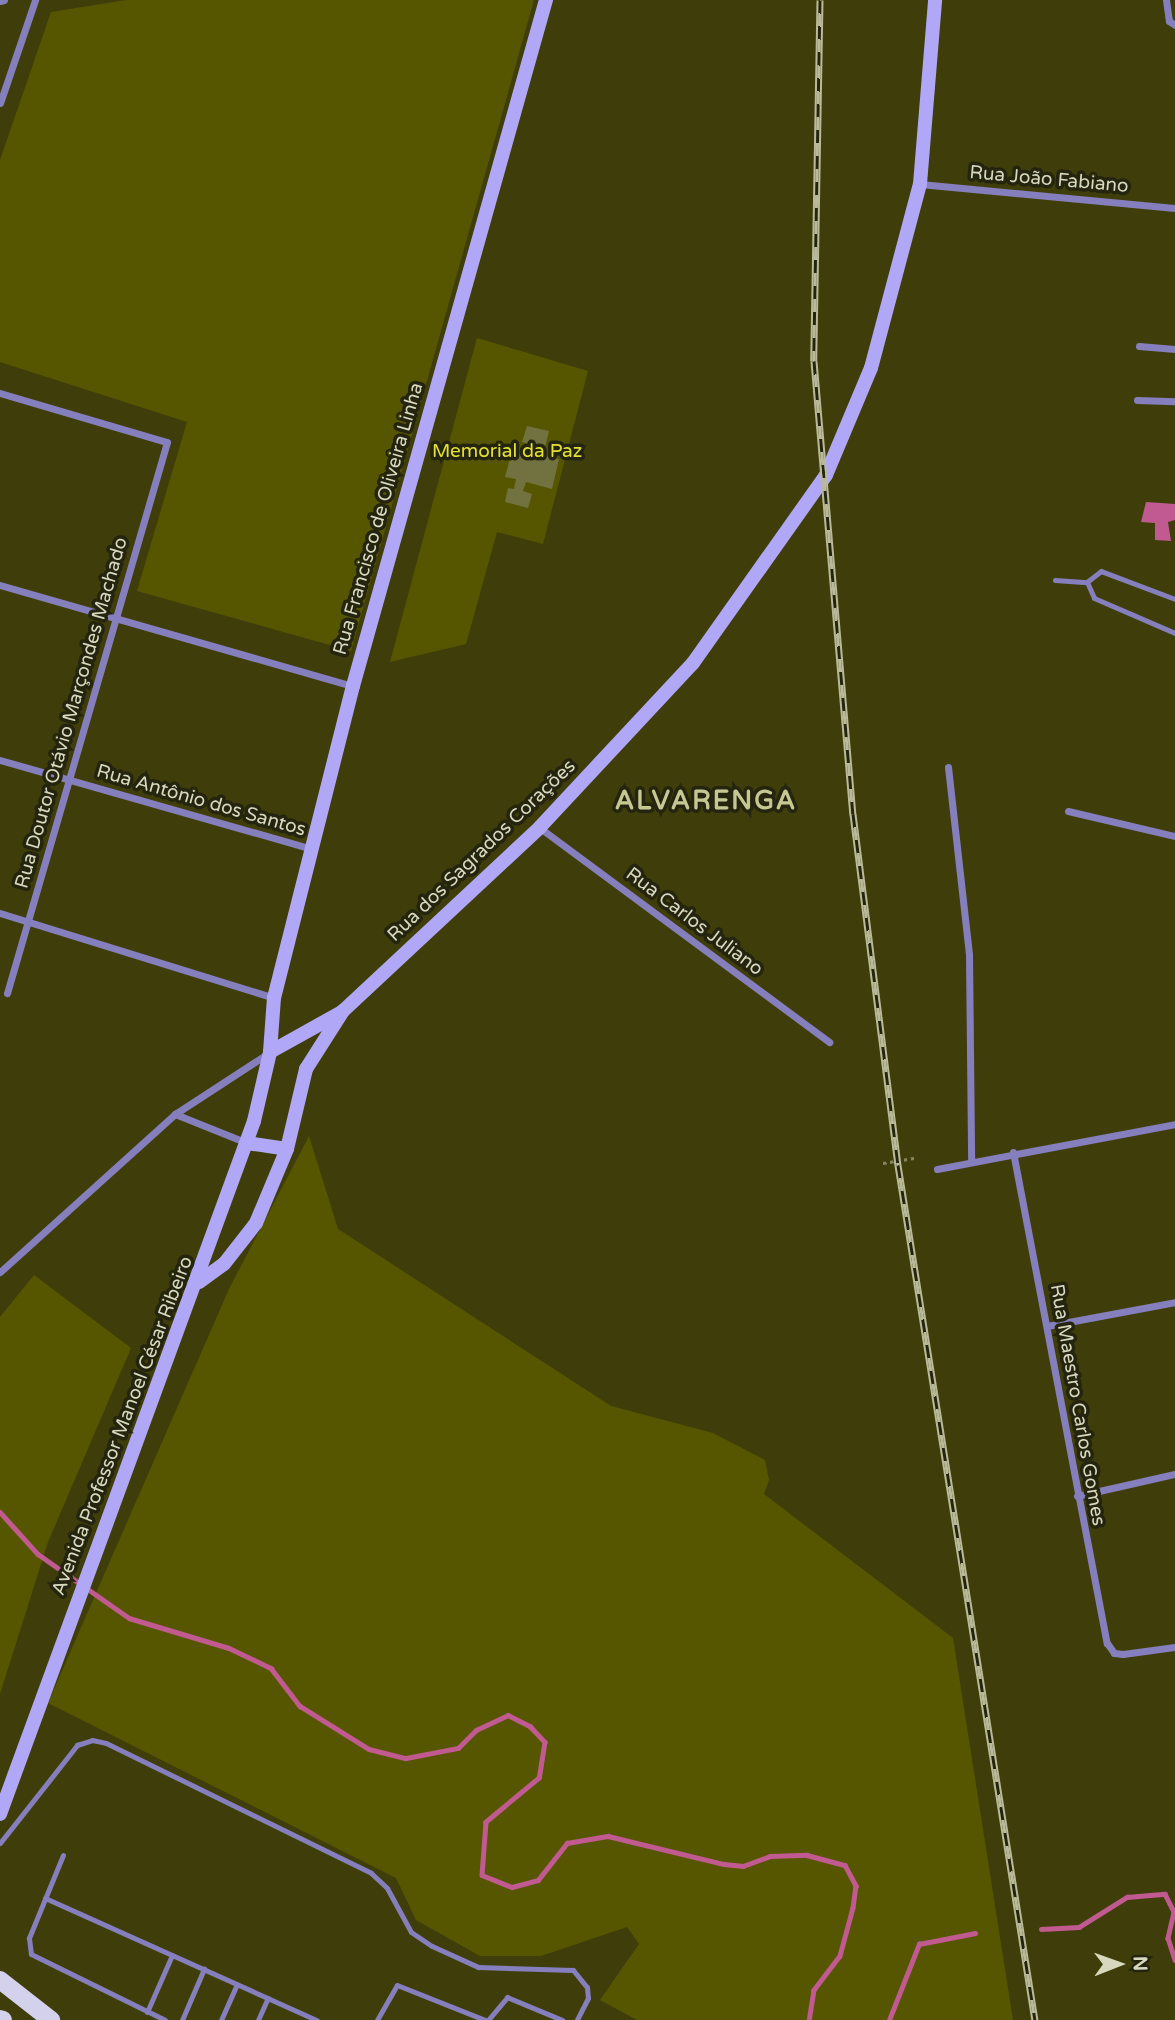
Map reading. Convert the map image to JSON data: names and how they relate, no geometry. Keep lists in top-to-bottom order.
{
  "streets": {
    "main road": ["Rua Francisco de Oliveira Linha", "Rua dos Sagrados Corações", "Avenida Professor Manoel César Ribeiro"],
    "street": [
      "Rua João Fabiano",
      "Rua Doutor Otávio Marçondes Machado",
      "Rua Antônio dos Santos",
      "Rua Carlos Juliano",
      "Rua Maestro Carlos Gomes"
    ]
  },
  "crossings": [
    ["Rua João Fabiano", "Rua dos Sagrados Corações"],
    ["Rua Francisco de Oliveira Linha", "Rua Antônio dos Santos"],
    ["Rua Francisco de Oliveira Linha", "Avenida Professor Manoel César Ribeiro"],
    ["Rua Doutor Otávio Marçondes Machado", "Rua Antônio dos Santos"],
    ["Rua dos Sagrados Corações", "Rua Carlos Juliano"]
  ],
  "districts": ["ALVARENGA"],
  "parks": ["Memorial da Paz"],
  "north": "right"
}
